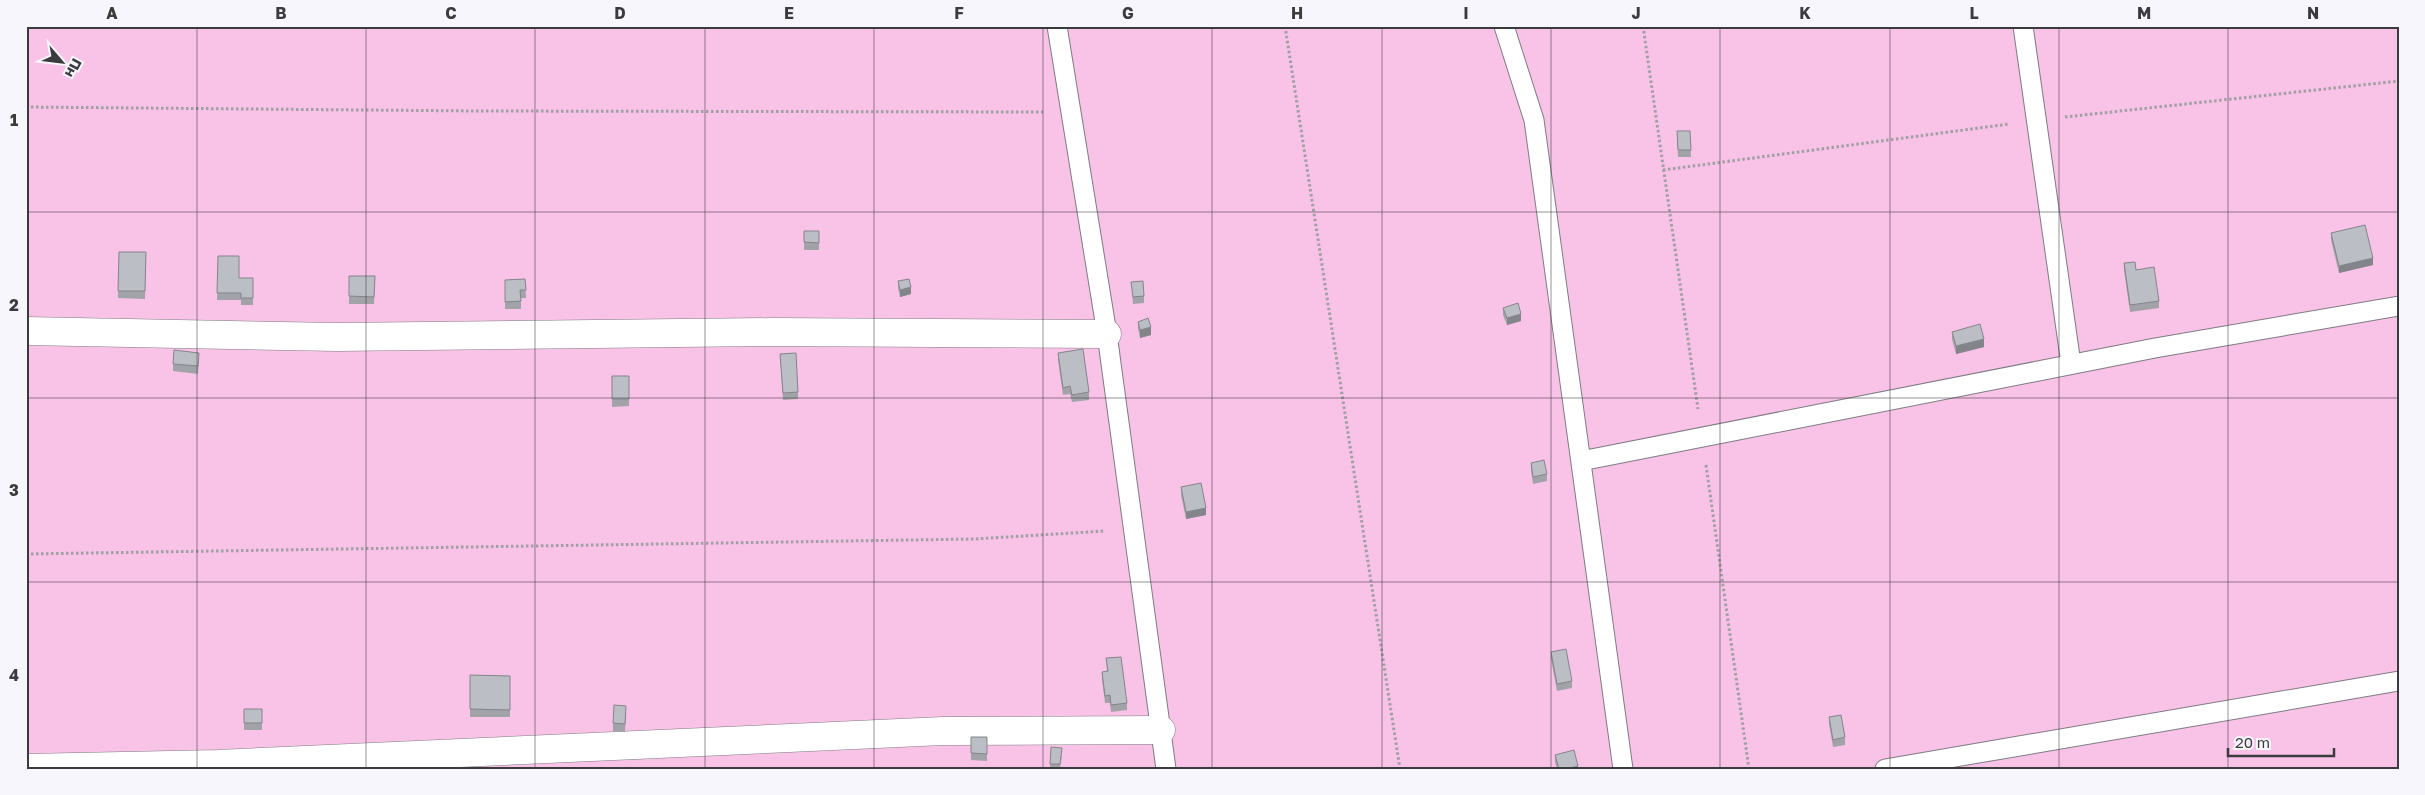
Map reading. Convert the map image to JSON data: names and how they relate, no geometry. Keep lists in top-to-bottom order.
{
  "scale_bar": "20 m",
  "north": "bottom right",
  "grid": {
    "columns": [
      "A",
      "B",
      "C",
      "D",
      "E",
      "F",
      "G",
      "H",
      "I",
      "J",
      "K",
      "L",
      "M",
      "N"
    ],
    "rows": [
      "1",
      "2",
      "3",
      "4"
    ]
  }
}
